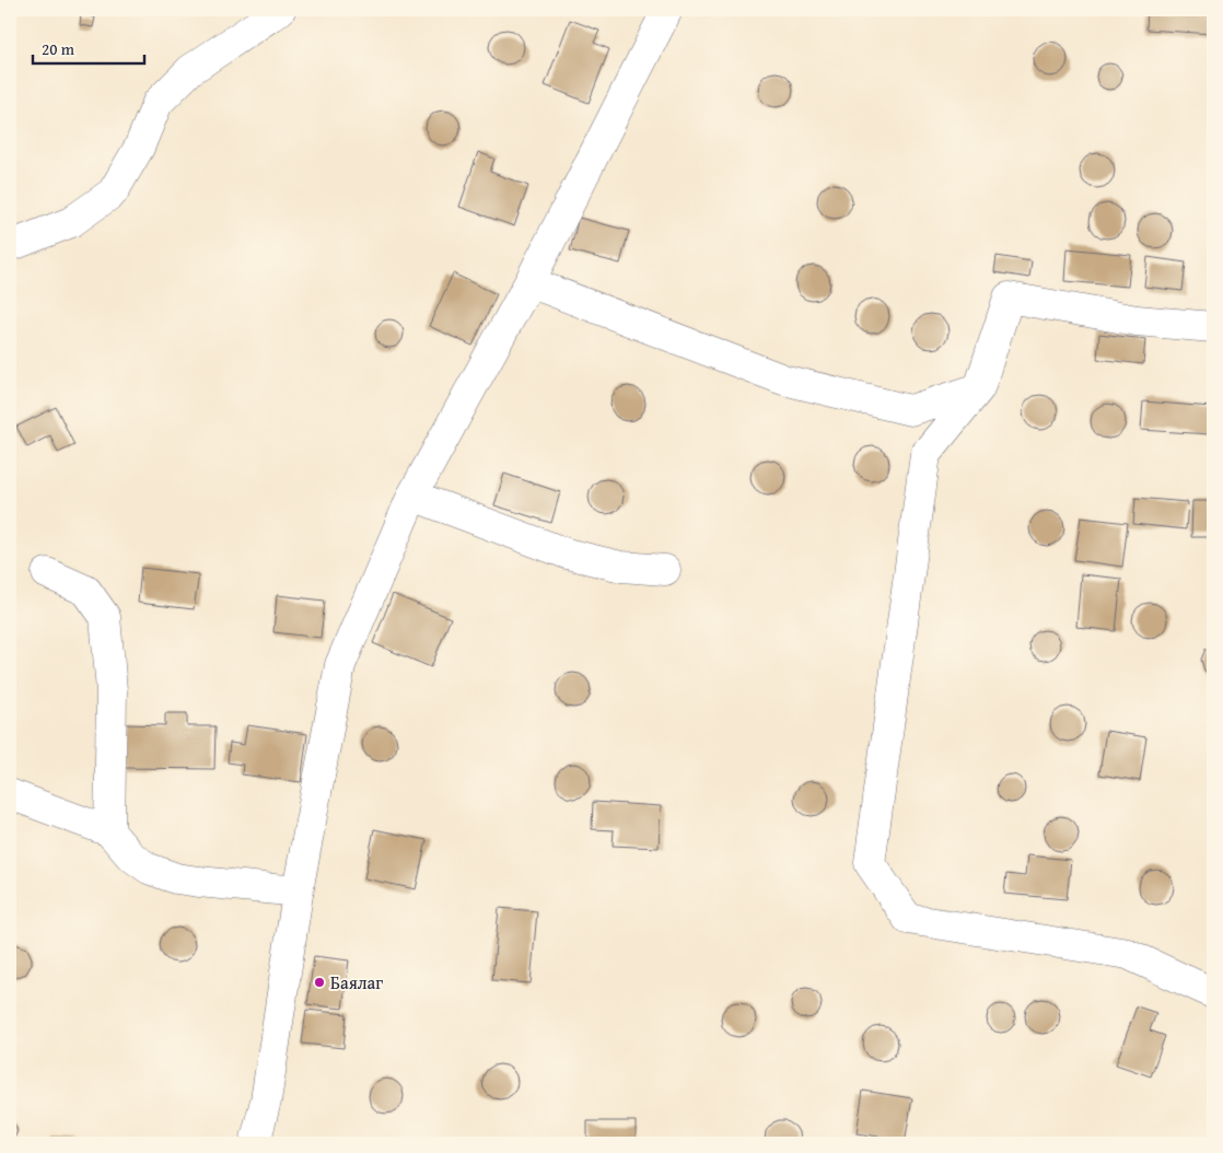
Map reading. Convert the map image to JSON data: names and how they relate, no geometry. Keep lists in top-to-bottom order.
{
  "places": ["Баялаг"],
  "scale_bar": "20 m"
}
